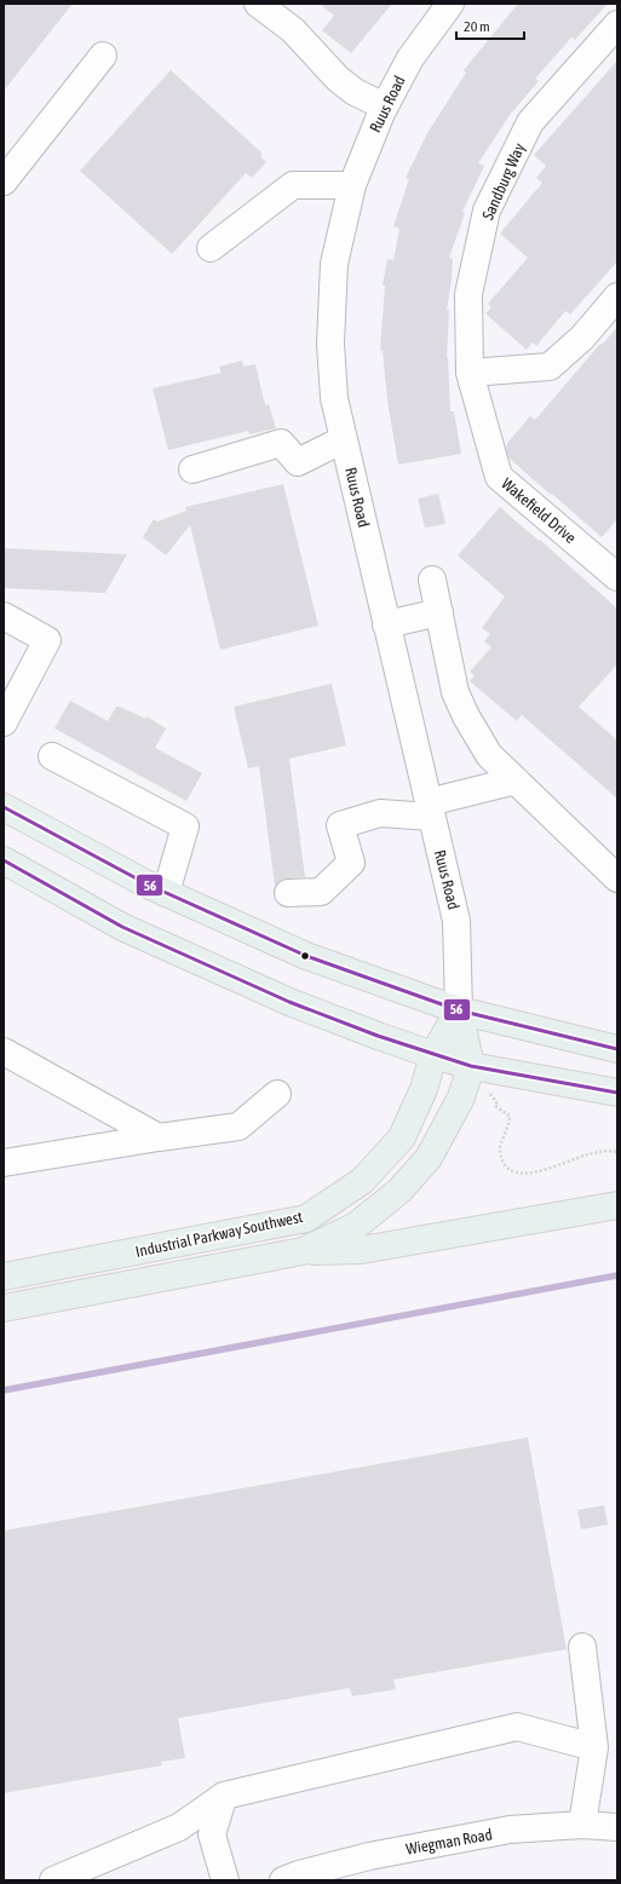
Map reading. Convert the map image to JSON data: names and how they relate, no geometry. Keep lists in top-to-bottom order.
{
  "streets": {
    "main road": ["Industrial Parkway Southwest"],
    "street": [
      "Ruus Road",
      "Sandburg Way",
      "Wakefield Drive",
      "Wiegman Road"
    ]
  },
  "crossings": [
    ["Ruus Road", "Industrial Parkway Southwest"],
    ["Sandburg Way", "Wakefield Drive"]
  ],
  "lines": ["transit line 56"],
  "scale_bar": "20 m"
}
